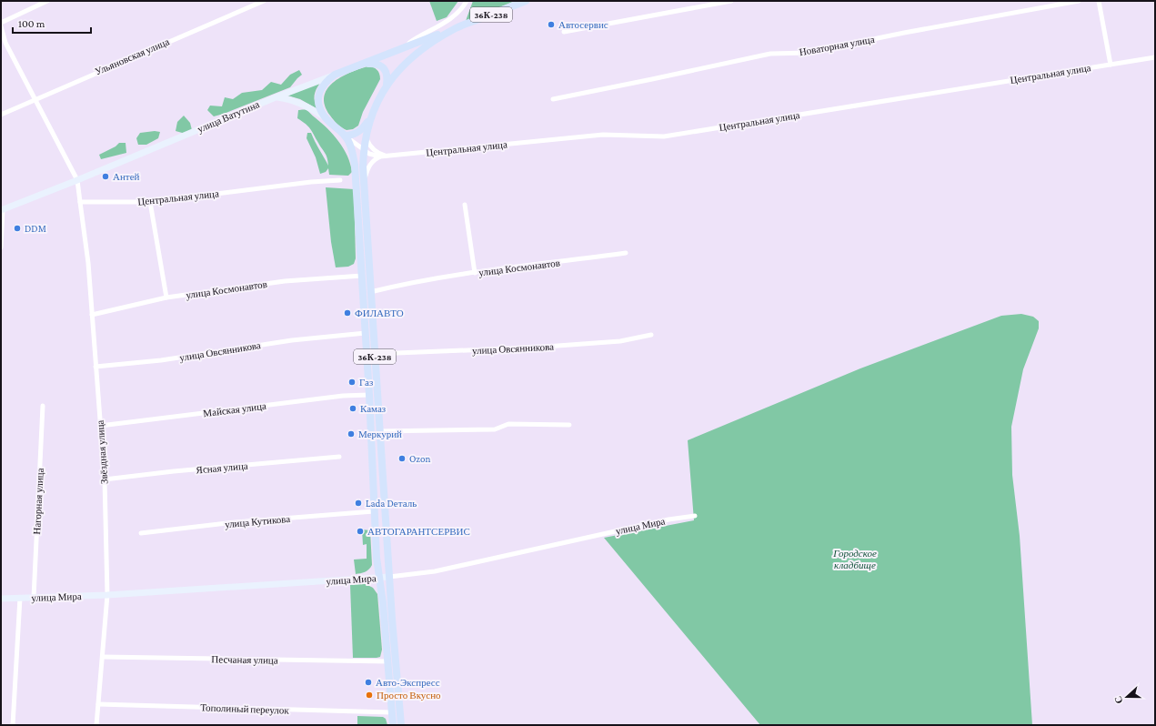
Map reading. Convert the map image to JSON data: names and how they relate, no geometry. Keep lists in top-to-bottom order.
{
  "streets": {
    "main road": ["36К-238", "улица Ватутина", "улица Мира"],
    "street": [
      "Новаторная улица",
      "Ульяновская улица",
      "Центральная улица",
      "улица Космонавтов",
      "улица Овсянникова",
      "Майская улица",
      "Звёздная улица",
      "Ясная улица",
      "Нагорная улица",
      "улица Кутикова",
      "Песчаная улица",
      "Тополиный переулок"
    ]
  },
  "crossings": [
    ["36К-238", "Центральная улица"],
    ["36К-238", "улица Ватутина"],
    ["36К-238", "улица Космонавтов"],
    ["36К-238", "улица Овсянникова"],
    ["36К-238", "улица Мира"],
    ["Центральная улица", "улица Ватутина"],
    ["Центральная улица", "Звёздная улица"],
    ["улица Ватутина", "Звёздная улица"],
    ["улица Космонавтов", "Звёздная улица"],
    ["улица Овсянникова", "Звёздная улица"],
    ["Майская улица", "Звёздная улица"],
    ["Звёздная улица", "Ясная улица"],
    ["Звёздная улица", "улица Мира"],
    ["Звёздная улица", "Песчаная улица"],
    ["Звёздная улица", "Тополиный переулок"],
    ["Нагорная улица", "улица Мира"]
  ],
  "parks": ["Городское кладбище"],
  "places": [
    "Автосервис",
    "Антей",
    "DDM",
    "ФИЛАВТО",
    "Газ",
    "Камаз",
    "Меркурий",
    "Ozon",
    "Lada Dеталь",
    "АВТОГАРАНТСЕРВИС",
    "Авто-Экспресс",
    "Просто Вкусно"
  ],
  "scale_bar": "100 m",
  "north": "left"
}
